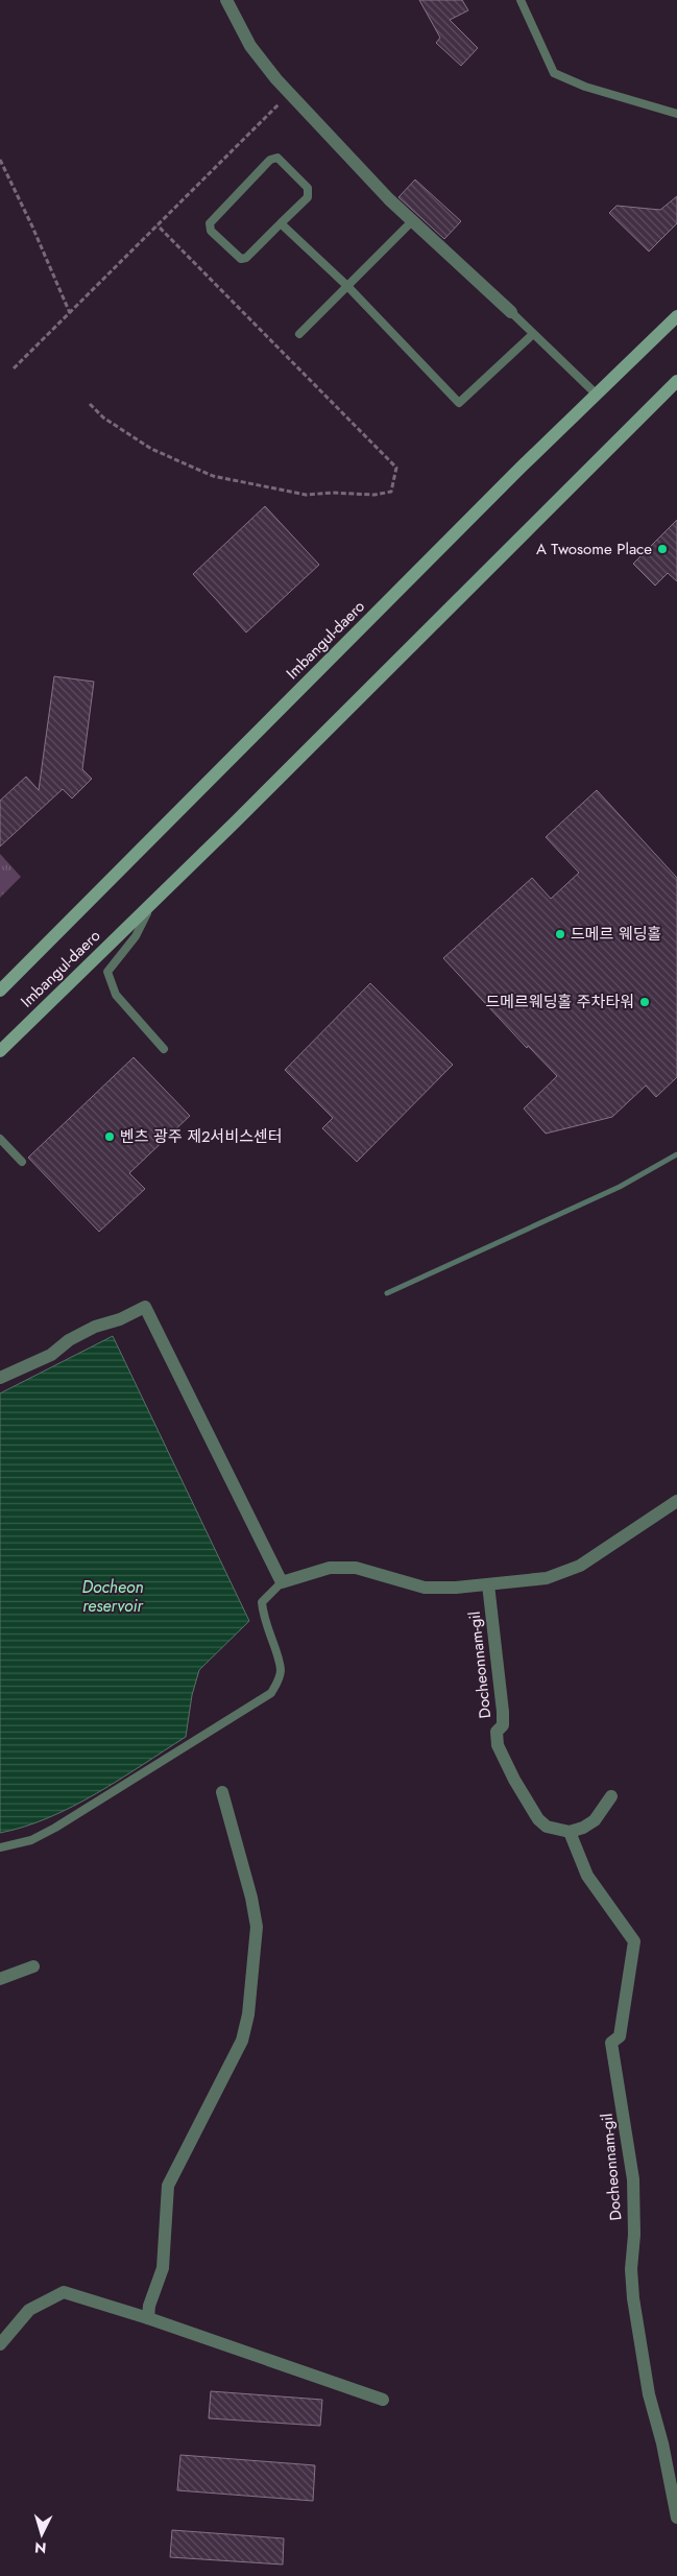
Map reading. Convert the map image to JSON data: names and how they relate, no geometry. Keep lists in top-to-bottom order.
{
  "streets": {
    "main road": ["Imbangul-daero"],
    "street": ["Docheonnam-gil"]
  },
  "water": ["Docheon reservoir"],
  "places": [
    "A Twosome Place",
    "드메르 웨딩홀",
    "드메르웨딩홀 주차타워",
    "벤츠 광주 제2서비스센터"
  ],
  "north": "bottom"
}
